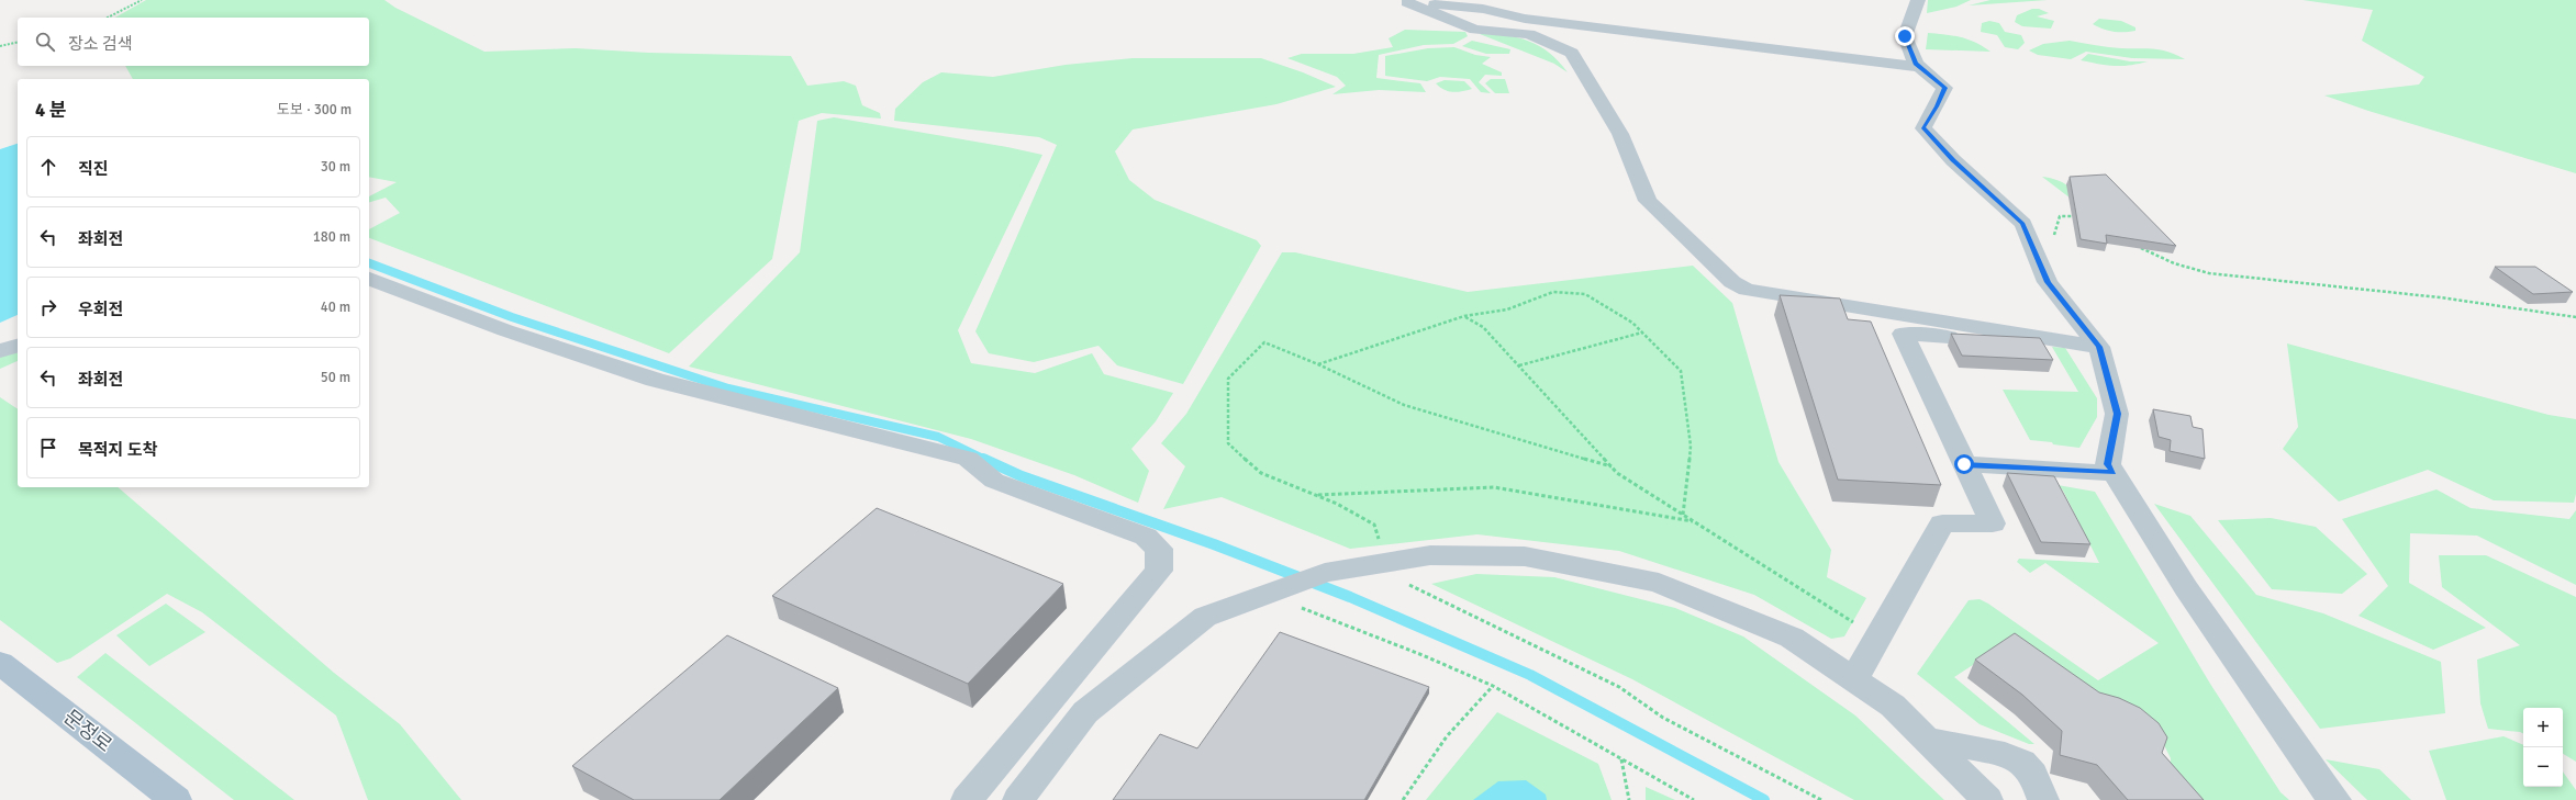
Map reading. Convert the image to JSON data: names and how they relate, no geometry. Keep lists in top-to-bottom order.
{
  "streets": {
    "main road": ["문정로"]
  },
  "page": {
    "search": "장소 검색",
    "heading": ["4 분", "도보 · 300 m"],
    "list": [
      ["직진", "30 m"],
      ["좌회전", "180 m"],
      ["우회전", "40 m"],
      ["좌회전", "50 m"],
      "목적지 도착"
    ],
    "map_buttons": ["+", "−"]
  }
}
